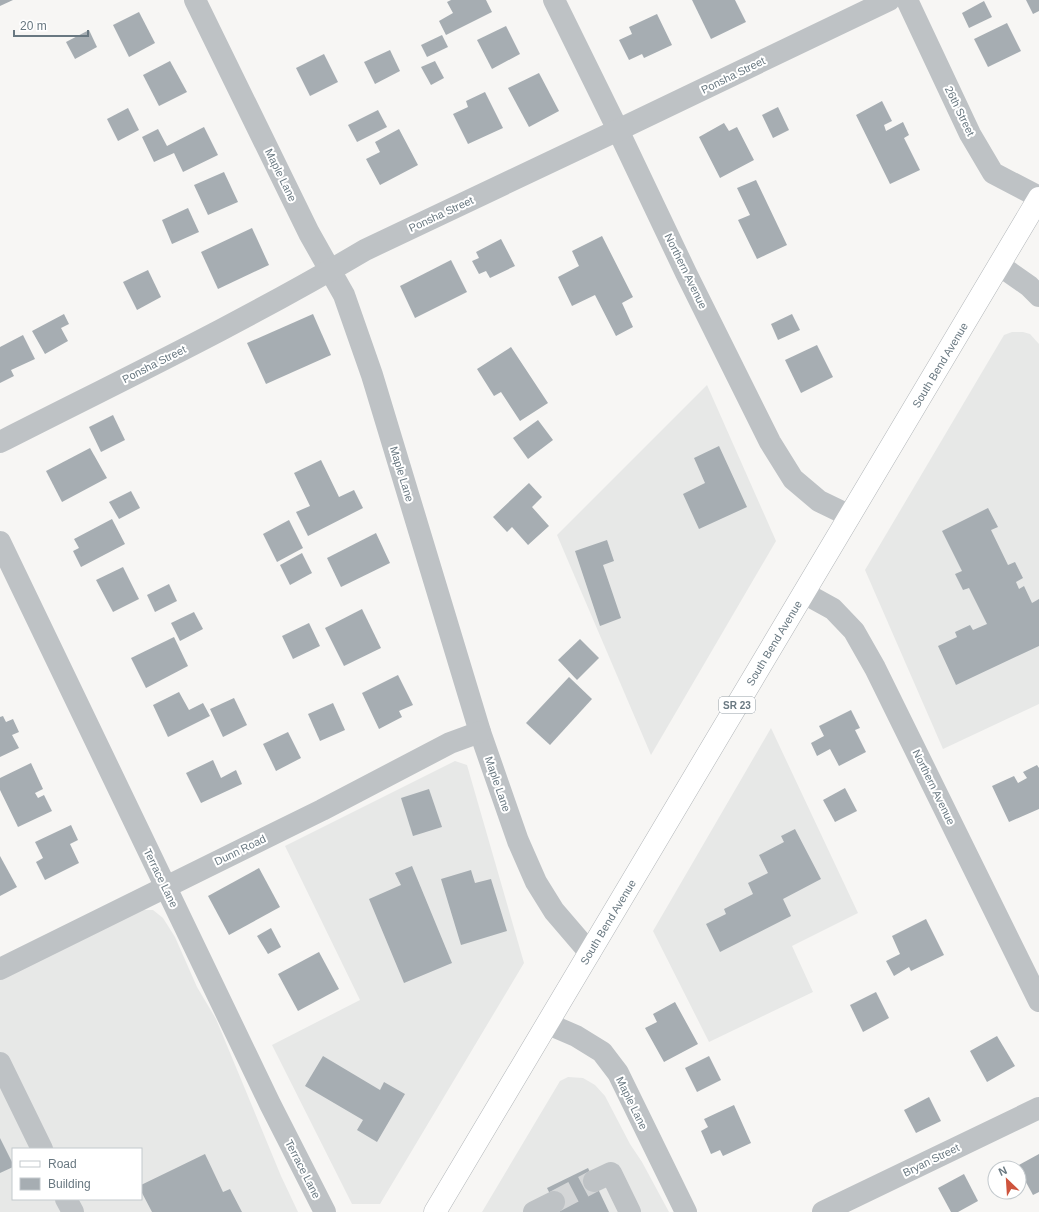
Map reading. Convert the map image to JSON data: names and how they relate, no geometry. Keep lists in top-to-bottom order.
{
  "streets": {
    "main road": ["South Bend Avenue", "SR 23"],
    "street": [
      "Ponsha Street",
      "26th Street",
      "Maple Lane",
      "Northern Avenue",
      "Dunn Road",
      "Terrace Lane",
      "Bryan Street"
    ]
  },
  "crossings": [
    ["Ponsha Street", "Maple Lane"],
    ["Ponsha Street", "Northern Avenue"],
    ["26th Street", "South Bend Avenue"],
    ["Maple Lane", "South Bend Avenue"],
    ["Maple Lane", "Dunn Road"],
    ["Northern Avenue", "South Bend Avenue"],
    ["Dunn Road", "Terrace Lane"]
  ],
  "legend": ["Road", "Building"],
  "scale_bar": "20 m",
  "north": "top left"
}
